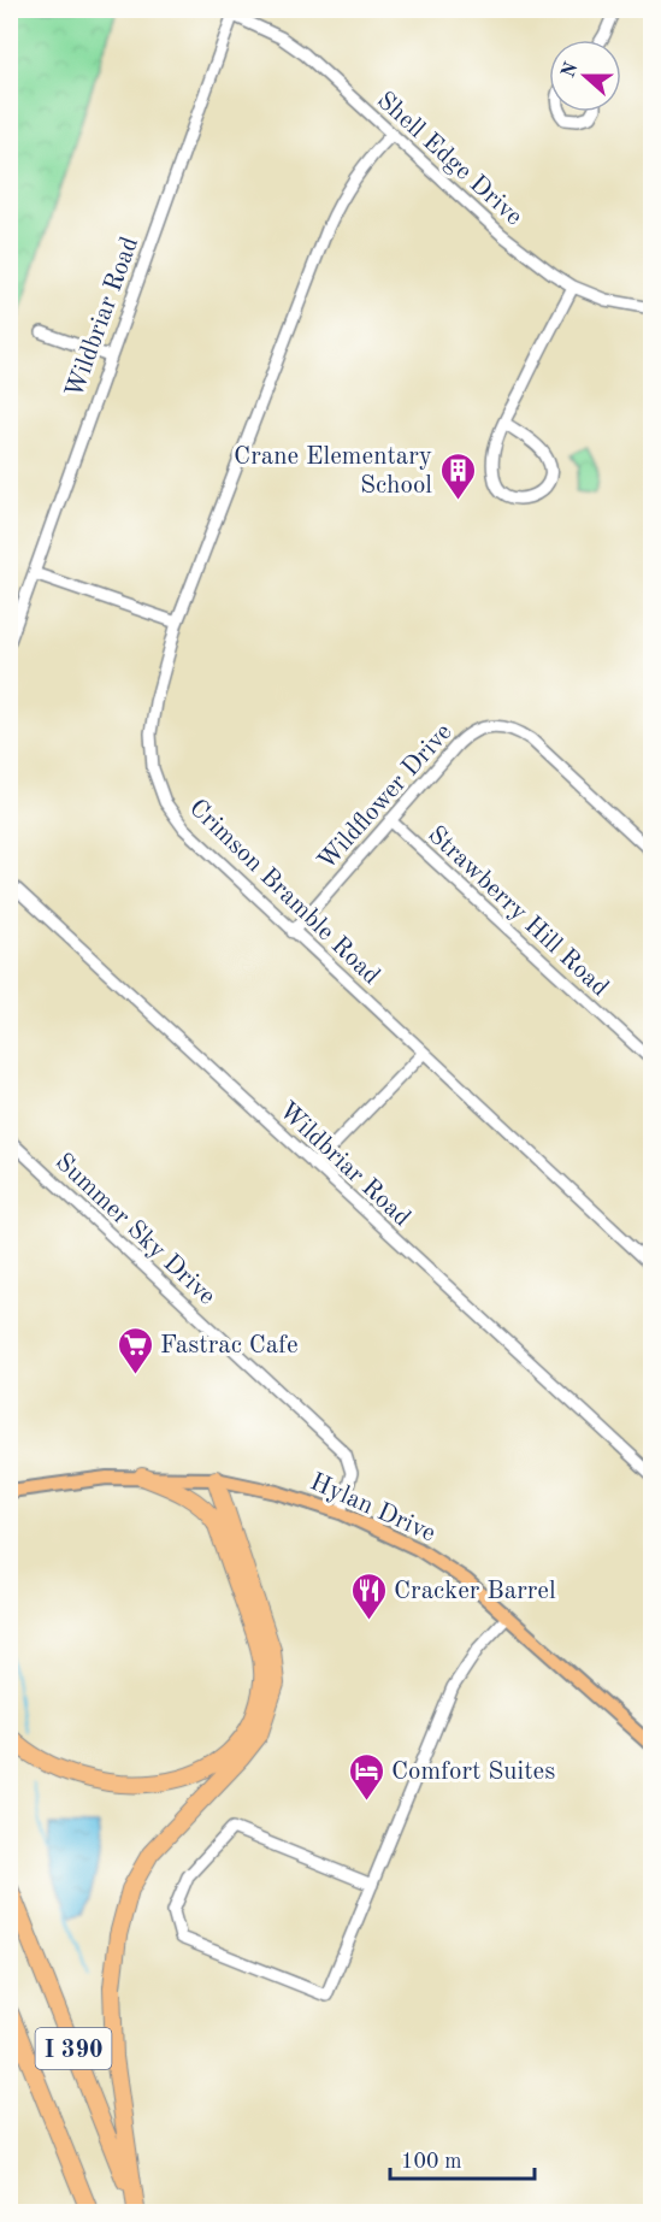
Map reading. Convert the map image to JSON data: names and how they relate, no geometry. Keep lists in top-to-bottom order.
{
  "streets": {
    "highway": ["I 390"],
    "main road": ["Hylan Drive"],
    "street": [
      "Shell Edge Drive",
      "Wildbriar Road",
      "Wildflower Drive",
      "Crimson Bramble Road",
      "Strawberry Hill Road",
      "Summer Sky Drive"
    ]
  },
  "crossings": [
    ["Shell Edge Drive", "Wildbriar Road"],
    ["Shell Edge Drive", "Crimson Bramble Road"],
    ["Wildflower Drive", "Crimson Bramble Road"],
    ["Wildflower Drive", "Strawberry Hill Road"],
    ["Summer Sky Drive", "Hylan Drive"]
  ],
  "places": {
    "building": ["Crane Elementary School"],
    "supermarket": ["Fastrac Cafe"],
    "restaurant": ["Cracker Barrel"],
    "hotel": ["Comfort Suites"]
  },
  "scale_bar": "100 m",
  "north": "left"
}
